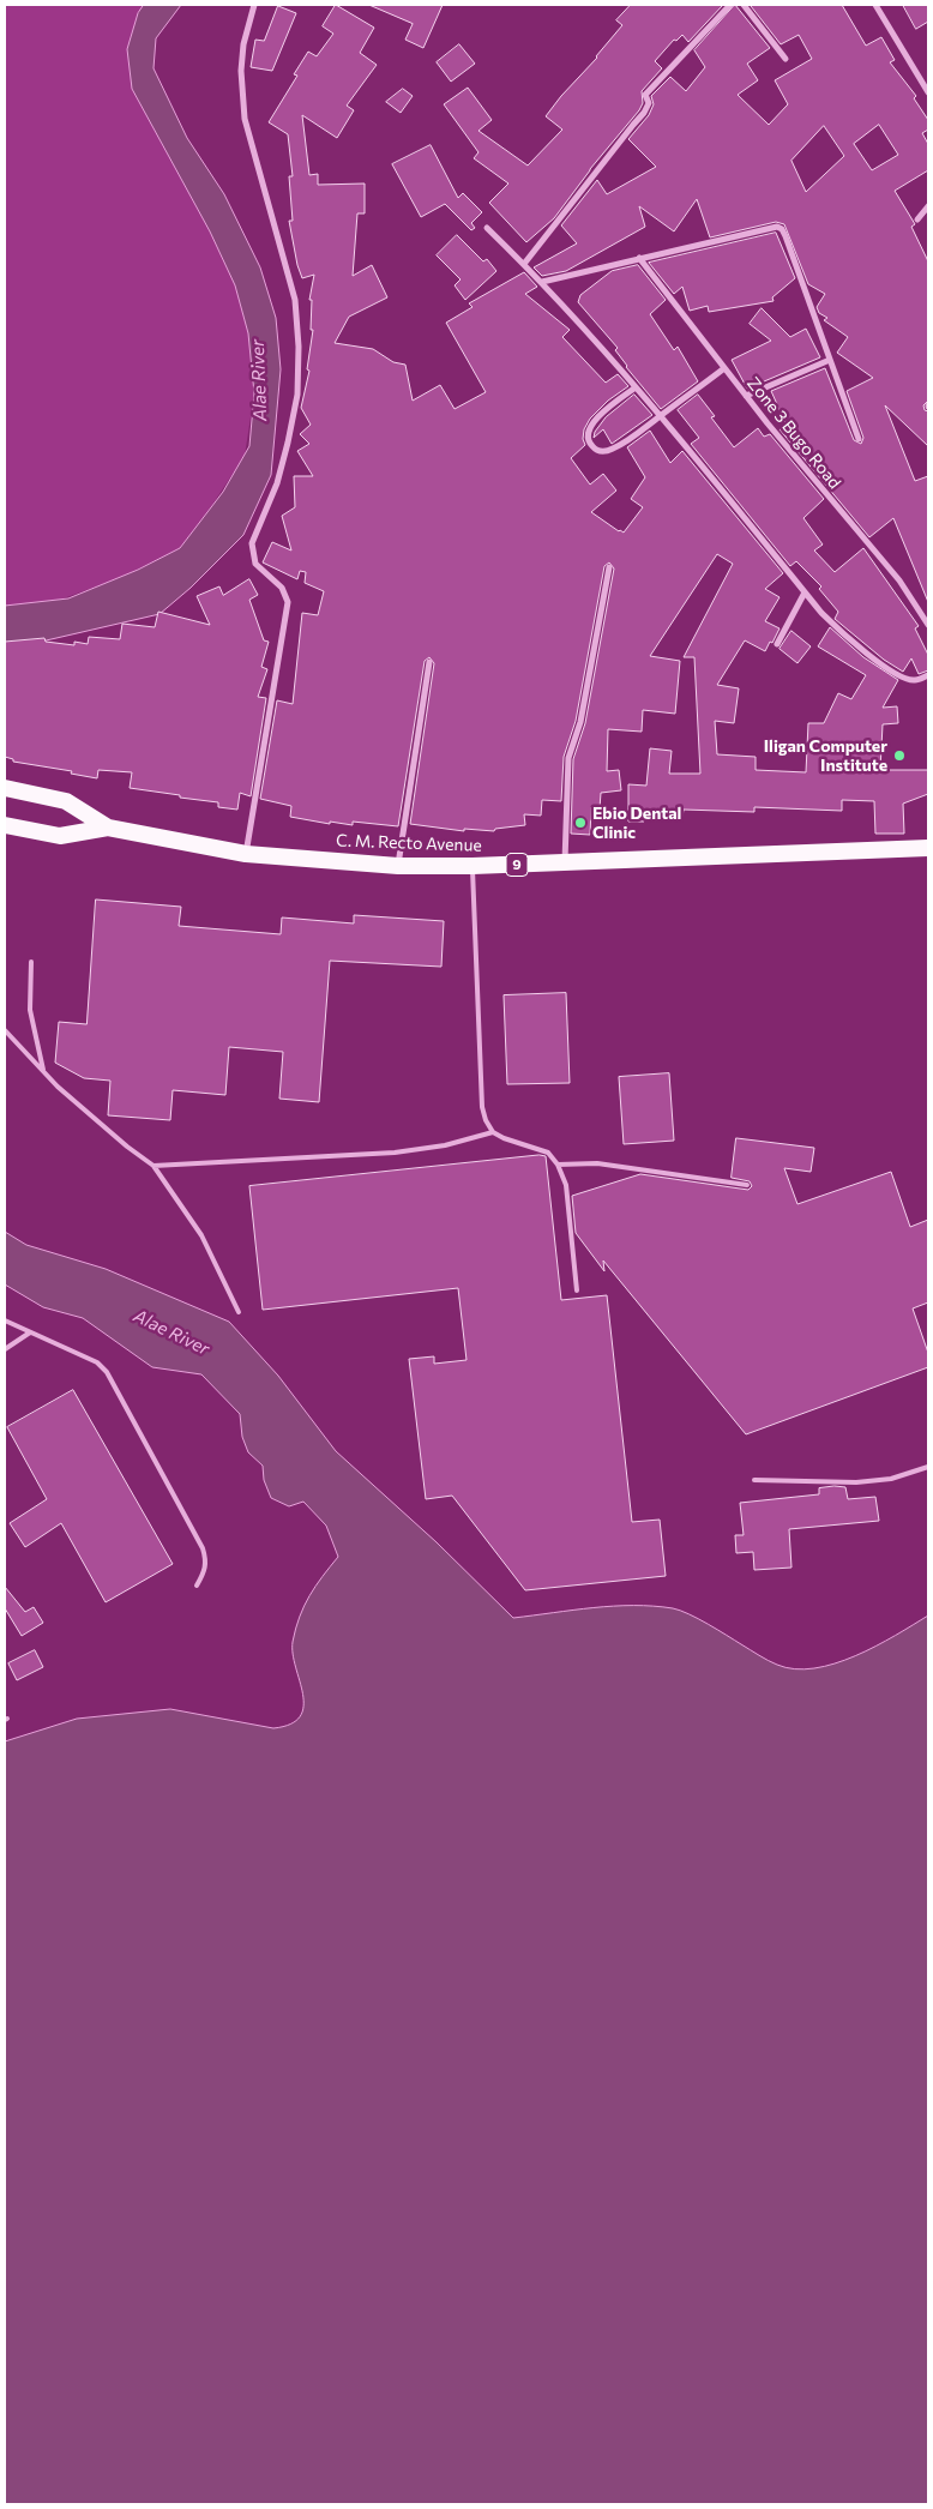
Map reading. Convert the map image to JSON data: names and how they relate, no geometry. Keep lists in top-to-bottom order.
{
  "streets": {
    "highway": ["C. M. Recto Avenue", "9"],
    "street": ["Zone 3 Bugo Road"]
  },
  "water": ["Alae River"],
  "places": ["Iligan Computer Institute", "Ebio Dental Clinic"]
}
